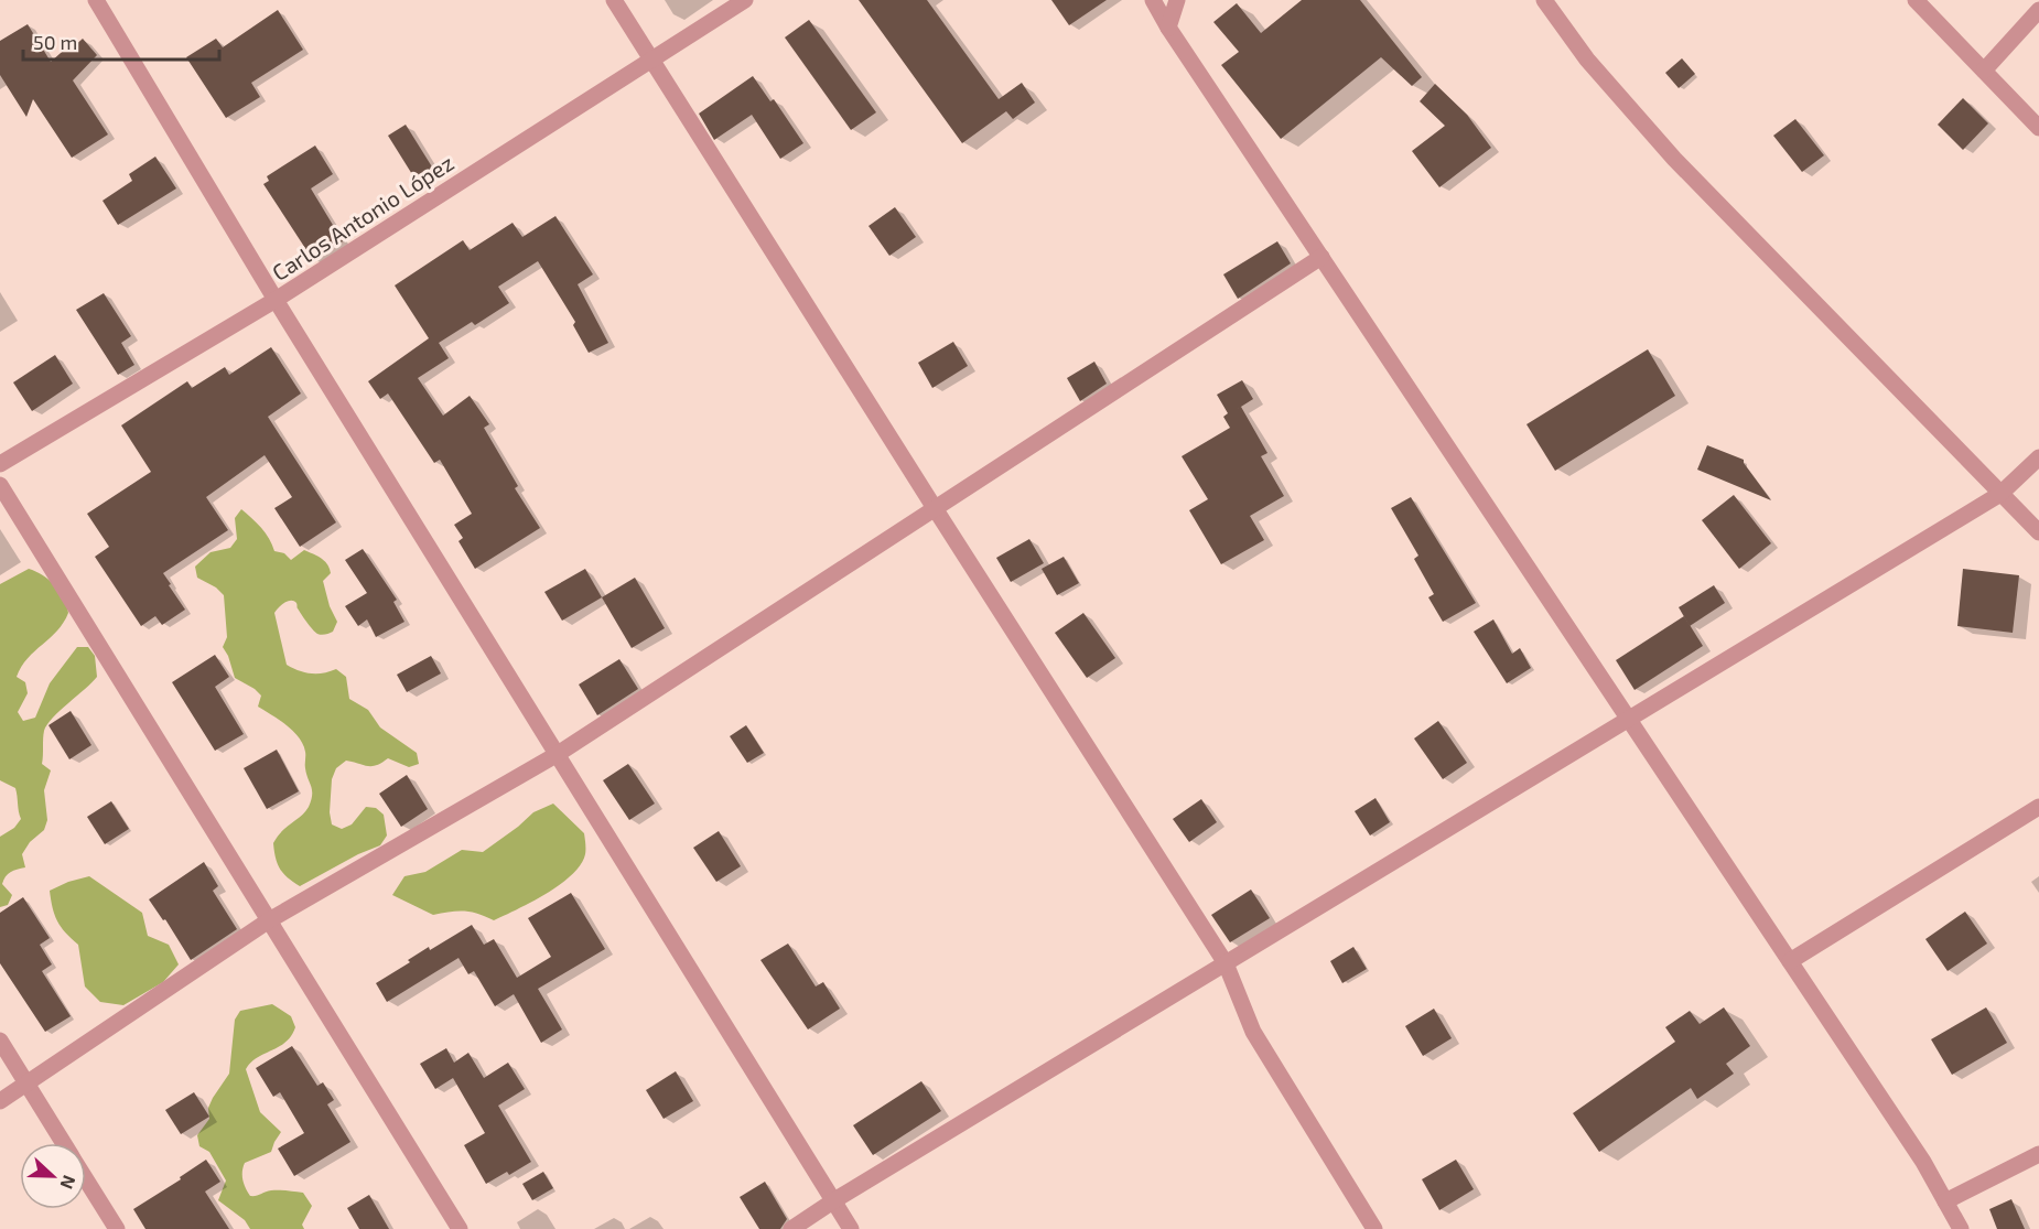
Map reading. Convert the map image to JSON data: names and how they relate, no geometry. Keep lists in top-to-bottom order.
{
  "streets": {
    "street": ["Carlos Antonio López"]
  },
  "scale_bar": "50 m",
  "north": "right"
}
